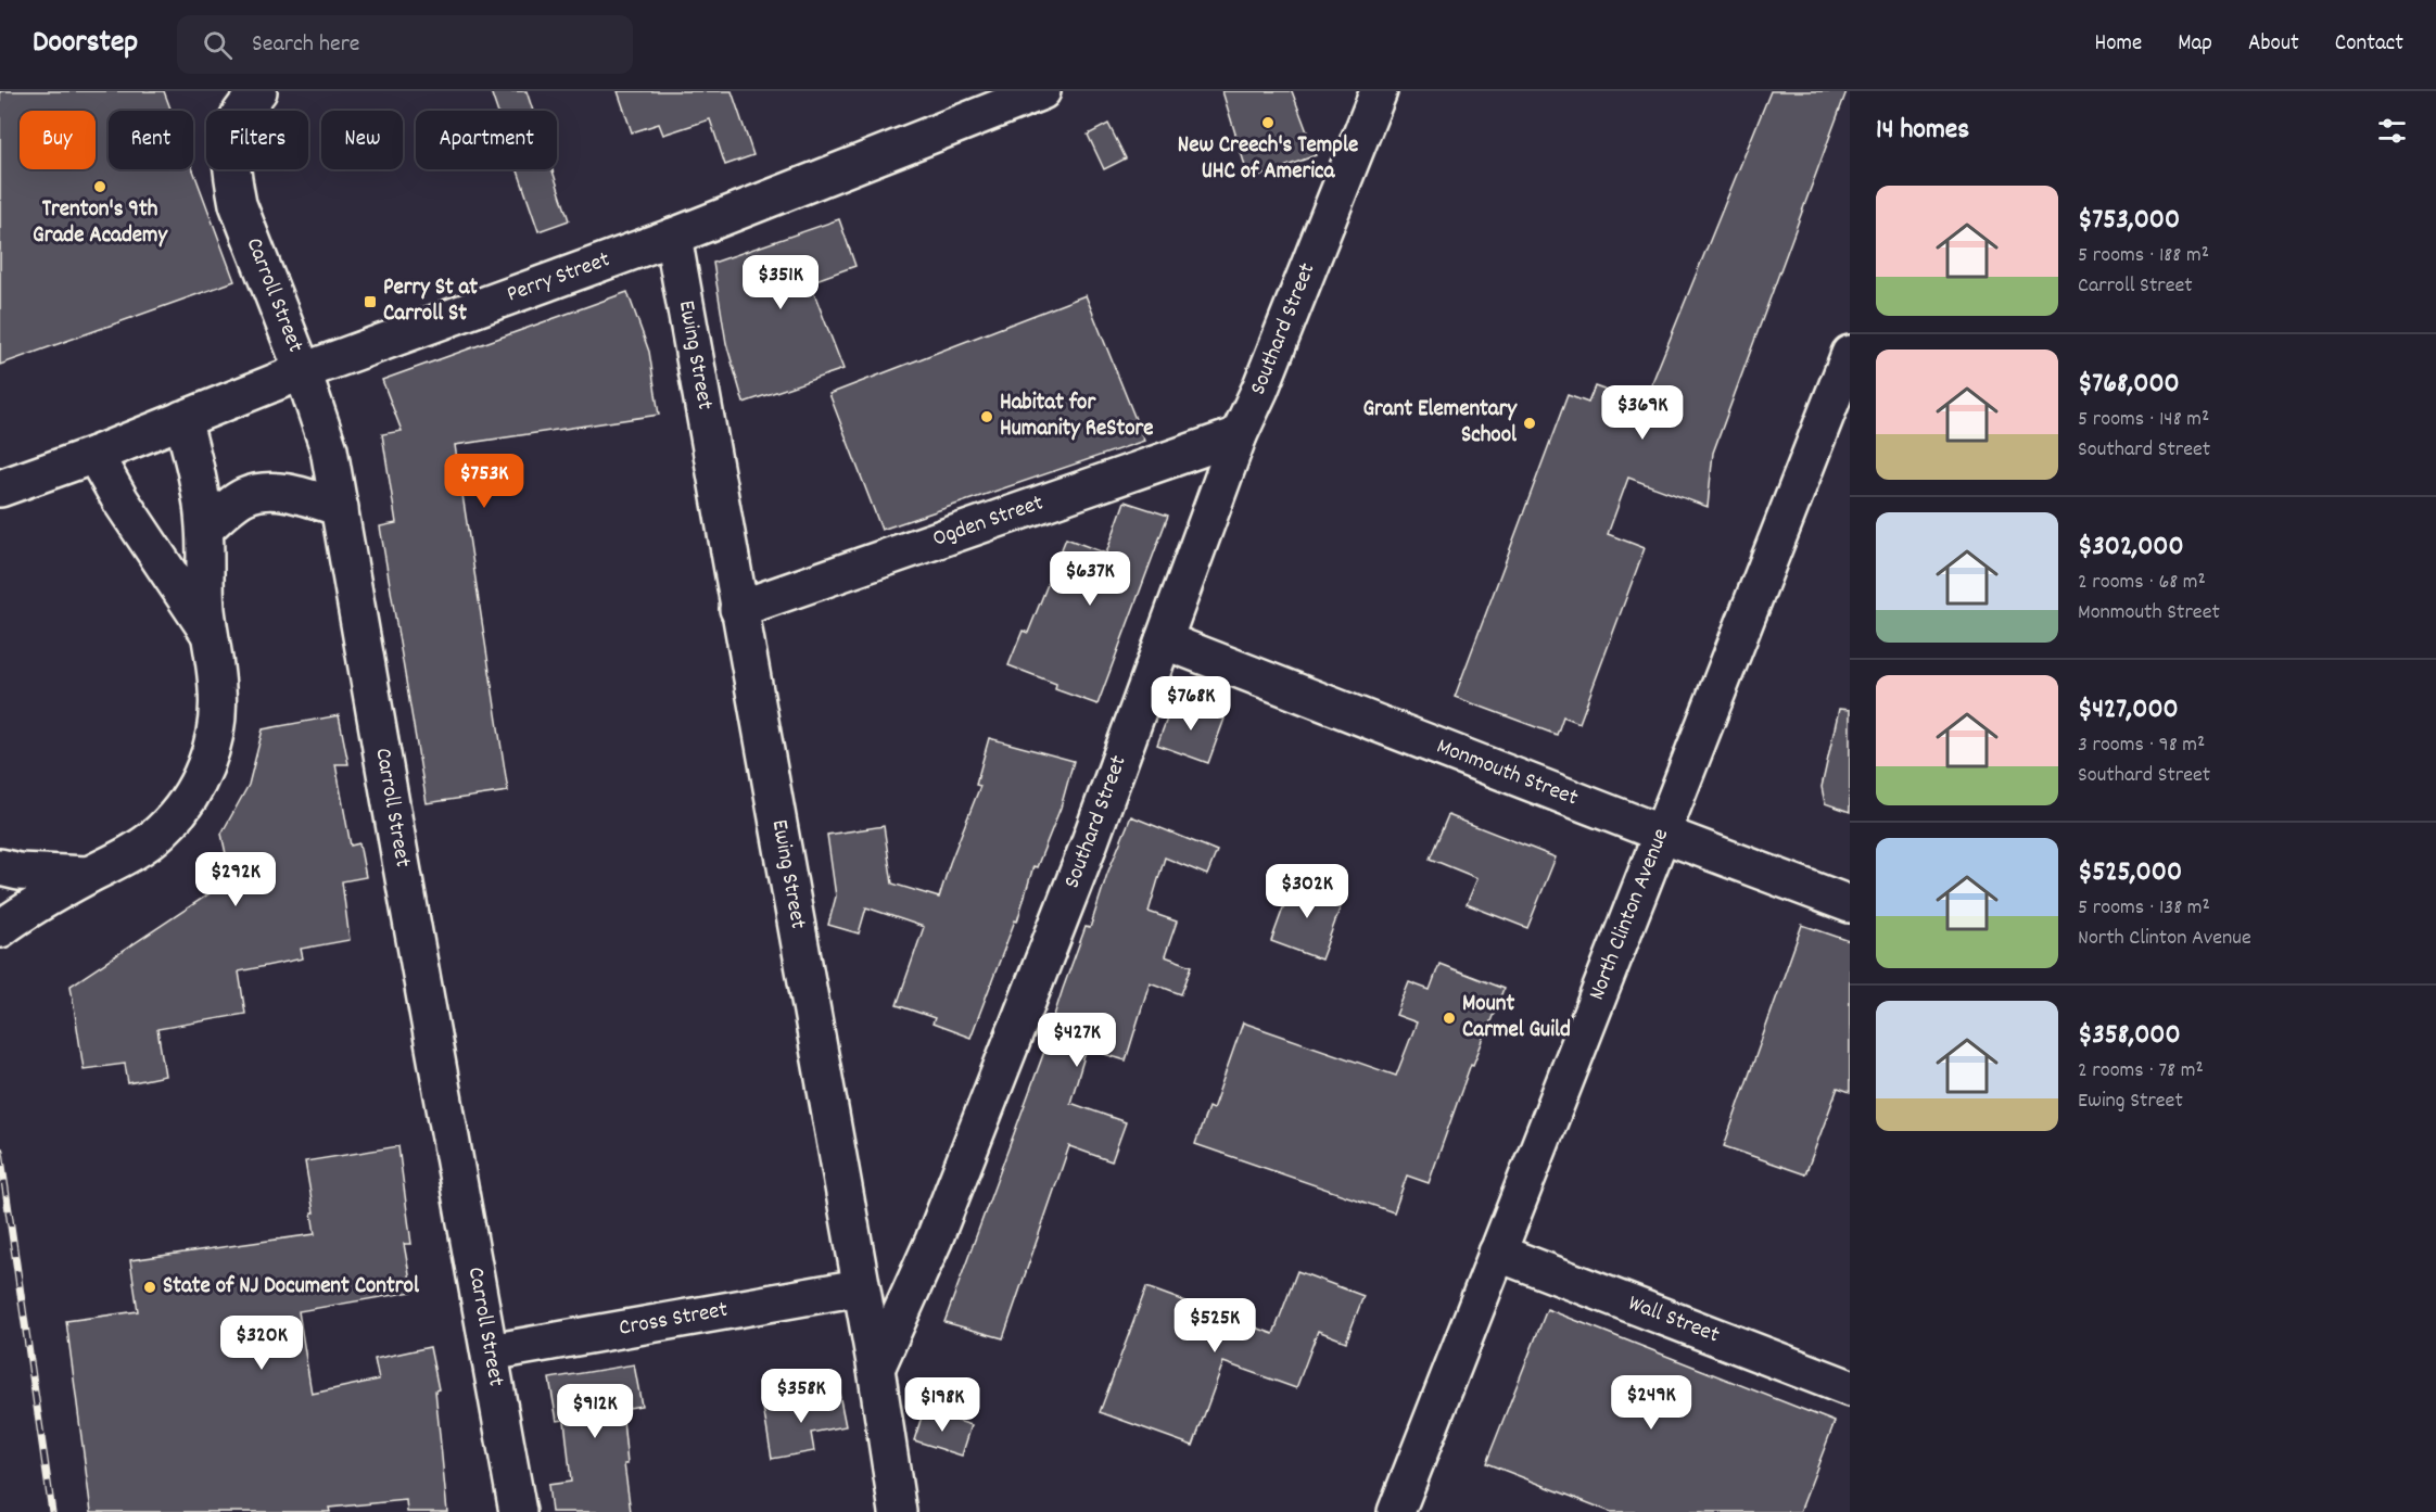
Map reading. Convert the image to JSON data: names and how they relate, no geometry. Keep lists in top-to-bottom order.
{
  "streets": {
    "main road": [
      "Perry Street",
      "Carroll Street",
      "Southard Street",
      "Ewing Street",
      "Ogden Street",
      "Monmouth Street",
      "North Clinton Avenue",
      "Cross Street",
      "Wall Street"
    ]
  },
  "crossings": [
    ["Perry Street", "Carroll Street"],
    ["Perry Street", "Ewing Street"],
    ["Carroll Street", "Cross Street"],
    ["Southard Street", "Ewing Street"],
    ["Southard Street", "Ogden Street"],
    ["Southard Street", "Monmouth Street"],
    ["Ewing Street", "Ogden Street"],
    ["Ewing Street", "Cross Street"],
    ["Monmouth Street", "North Clinton Avenue"],
    ["North Clinton Avenue", "Wall Street"]
  ],
  "places": {
    "other": [
      "New Creech's Temple UHC of America",
      "Trenton's 9th Grade Academy",
      "Habitat for Humanity ReStore",
      "Grant Elementary School",
      "Mount Carmel Guild",
      "State of NJ Document Control"
    ],
    "transit": ["Perry St at Carroll St"]
  },
  "page": {
    "header": "Doorstep",
    "search": "Search here",
    "nav": [
      "Home",
      "Map",
      "About",
      "Contact"
    ],
    "heading": "14 homes",
    "chip": [
      "Buy",
      "Rent",
      "Filters",
      "New",
      "Apartment"
    ],
    "list": [
      {
        "name": "$753,000",
        "note": "5 rooms · 188 m² · Carroll Street"
      },
      {
        "name": "$768,000",
        "note": "5 rooms · 148 m² · Southard Street"
      },
      {
        "name": "$302,000",
        "note": "2 rooms · 68 m² · Monmouth Street"
      },
      {
        "name": "$427,000",
        "note": "3 rooms · 98 m² · Southard Street"
      },
      {
        "name": "$525,000",
        "note": "5 rooms · 138 m² · North Clinton Avenue"
      },
      {
        "name": "$358,000",
        "note": "2 rooms · 78 m² · Ewing Street"
      }
    ],
    "price": [
      "$351K",
      "$369K",
      "$753K",
      "$637K",
      "$768K",
      "$292K",
      "$302K",
      "$427K",
      "$525K",
      "$320K",
      "$358K",
      "$249K",
      "$198K",
      "$912K"
    ]
  }
}
